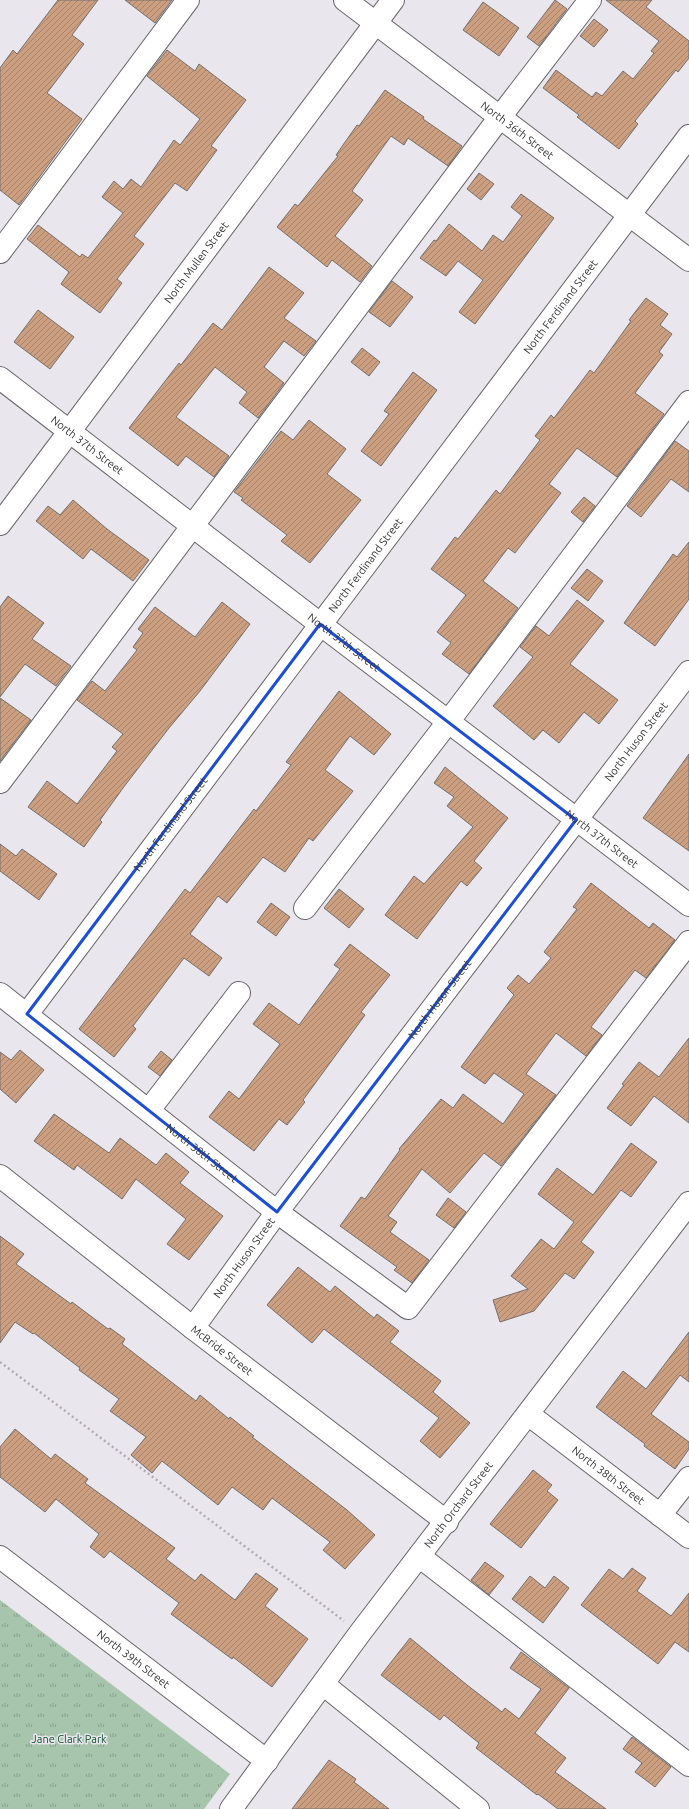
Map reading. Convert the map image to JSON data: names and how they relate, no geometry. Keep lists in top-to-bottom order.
{
  "streets": {
    "street": [
      "North 36th Street",
      "North Mullen Street",
      "North Ferdinand Street",
      "North 37th Street",
      "North Huson Street",
      "North 38th Street",
      "McBride Street",
      "North Orchard Street",
      "North 39th Street"
    ]
  },
  "crossings": [
    ["North 36th Street", "North Mullen Street"],
    ["North 36th Street", "North Ferdinand Street"],
    ["North Mullen Street", "North 37th Street"],
    ["North Ferdinand Street", "North 37th Street"],
    ["North Ferdinand Street", "North 38th Street"],
    ["North 37th Street", "North Huson Street"],
    ["North Huson Street", "North 38th Street"],
    ["North Huson Street", "McBride Street"],
    ["North 38th Street", "North Orchard Street"],
    ["McBride Street", "North Orchard Street"],
    ["North Orchard Street", "North 39th Street"]
  ],
  "parks": ["Jane Clark Park"]
}
